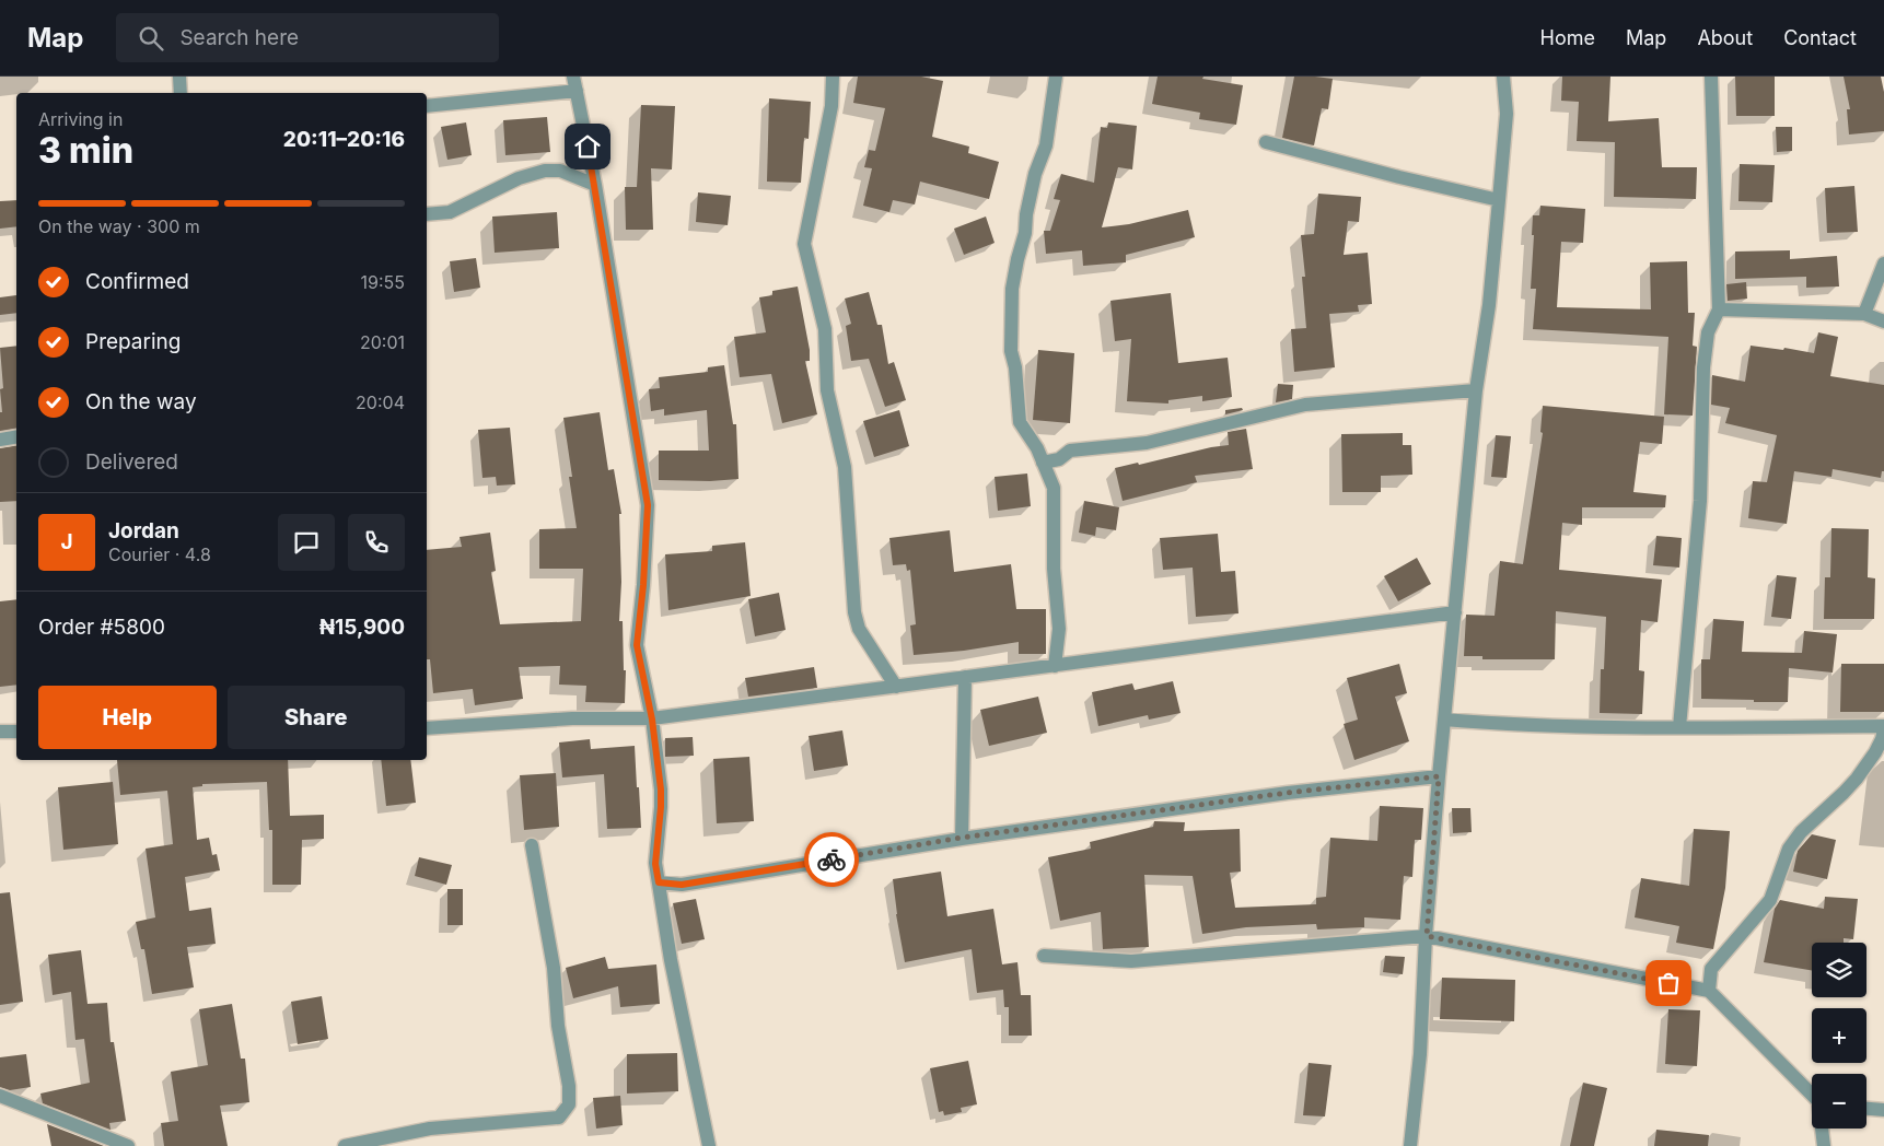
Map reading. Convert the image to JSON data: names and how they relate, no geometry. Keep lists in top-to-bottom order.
{
  "page": {
    "header": "Map",
    "search": "Search here",
    "nav": [
      "Home",
      "Map",
      "About",
      "Contact"
    ],
    "heading": ["3 min", "Arriving in", "20:11–20:16"],
    "panel": [
      "Jordan",
      "Courier · 4.8",
      "Order #5800",
      "₦15,900"
    ],
    "bar": "On the way · 300 m",
    "list": [
      ["Confirmed", "19:55"],
      ["Preparing", "20:01"],
      ["On the way", "20:04"],
      "Delivered"
    ],
    "round": "J",
    "buttons": ["Help", "Share"],
    "map_buttons": ["+", "−"]
  }
}
